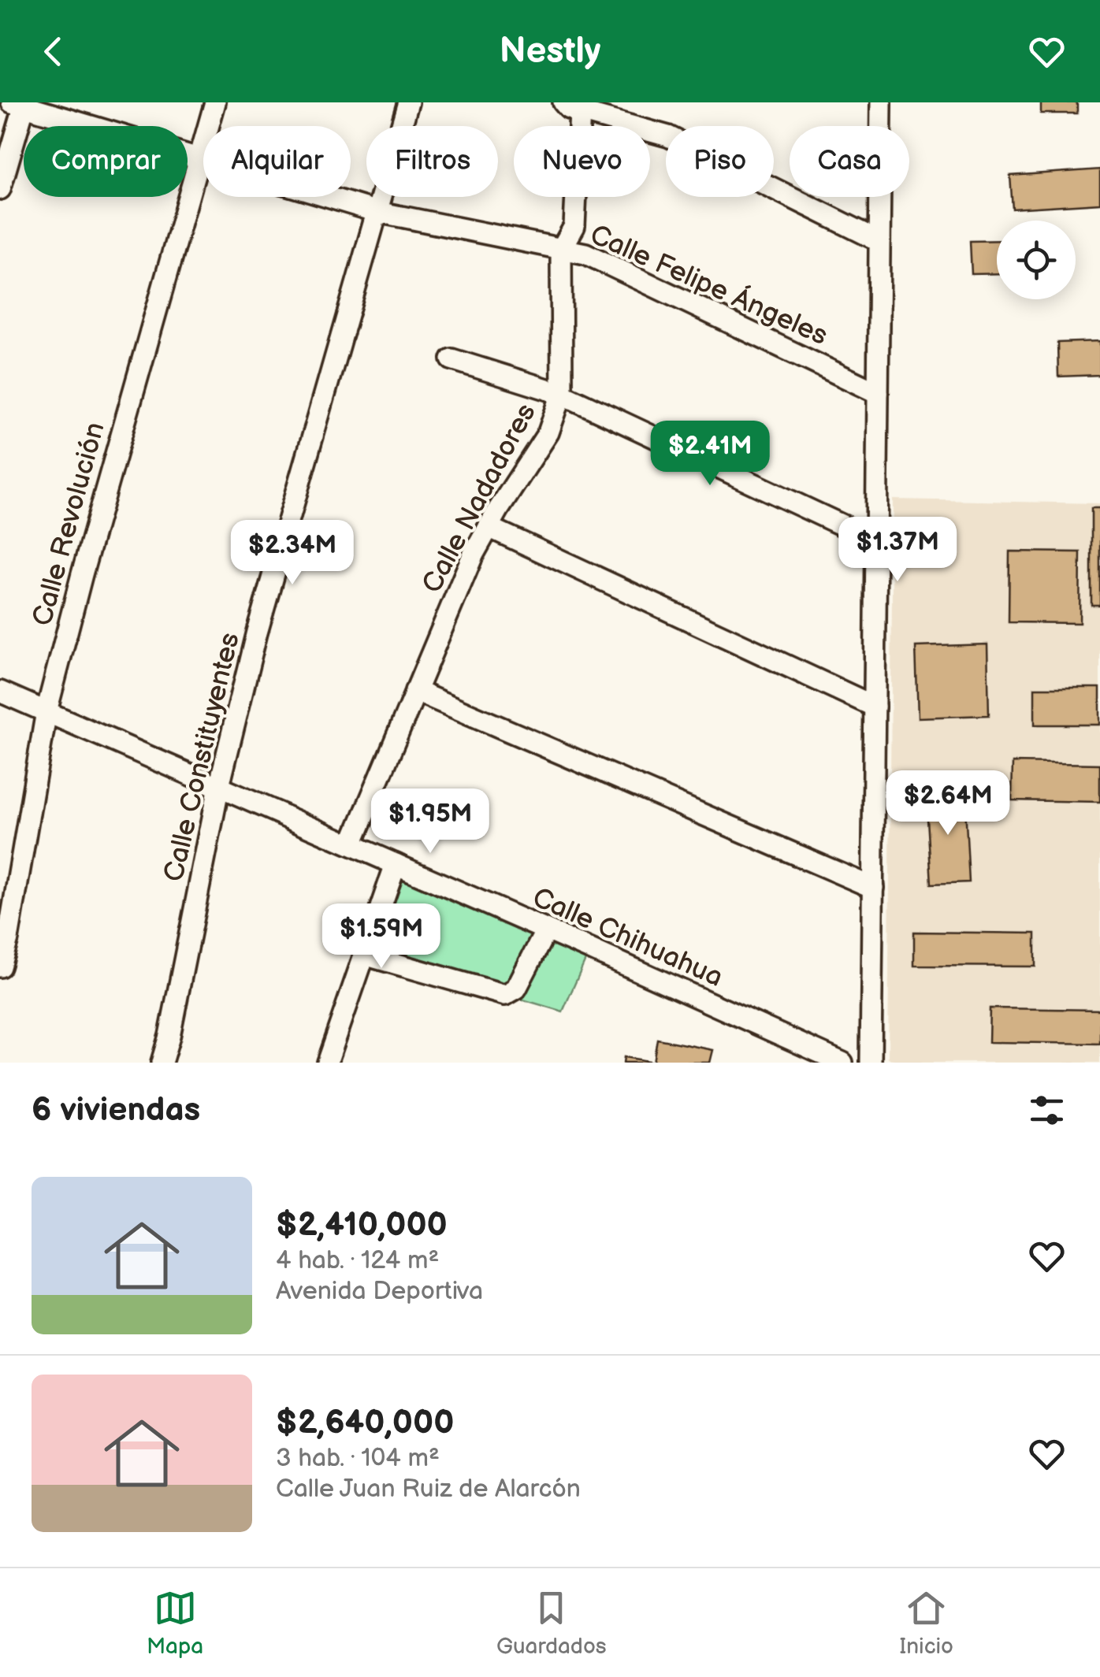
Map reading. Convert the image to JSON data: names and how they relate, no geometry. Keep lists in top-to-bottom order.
{
  "streets": {
    "street": [
      "Calle Felipe Ángeles",
      "Calle Nadadores",
      "Calle Revolución",
      "Calle Constituyentes",
      "Calle Chihuahua"
    ]
  },
  "crossings": [
    ["Calle Felipe Ángeles", "Calle Nadadores"],
    ["Calle Felipe Ángeles", "Calle Revolución"],
    ["Calle Felipe Ángeles", "Calle Constituyentes"],
    ["Calle Nadadores", "Calle Chihuahua"],
    ["Calle Revolución", "Calle Chihuahua"],
    ["Calle Constituyentes", "Calle Chihuahua"]
  ],
  "page": {
    "header": "Nestly",
    "chip": [
      "Comprar",
      "Alquilar",
      "Filtros",
      "Nuevo",
      "Piso",
      "Casa"
    ],
    "price": [
      "$2.41M",
      "$1.37M",
      "$2.34M",
      "$2.64M",
      "$1.95M",
      "$1.59M"
    ],
    "heading": "6 viviendas",
    "list": [
      {
        "name": "$2,410,000",
        "note": "4 hab. · 124 m² · Avenida Deportiva"
      },
      {
        "name": "$2,640,000",
        "note": "3 hab. · 104 m² · Calle Juan Ruiz de Alarcón"
      }
    ],
    "tabs": ["Mapa", "Guardados", "Inicio"]
  }
}
